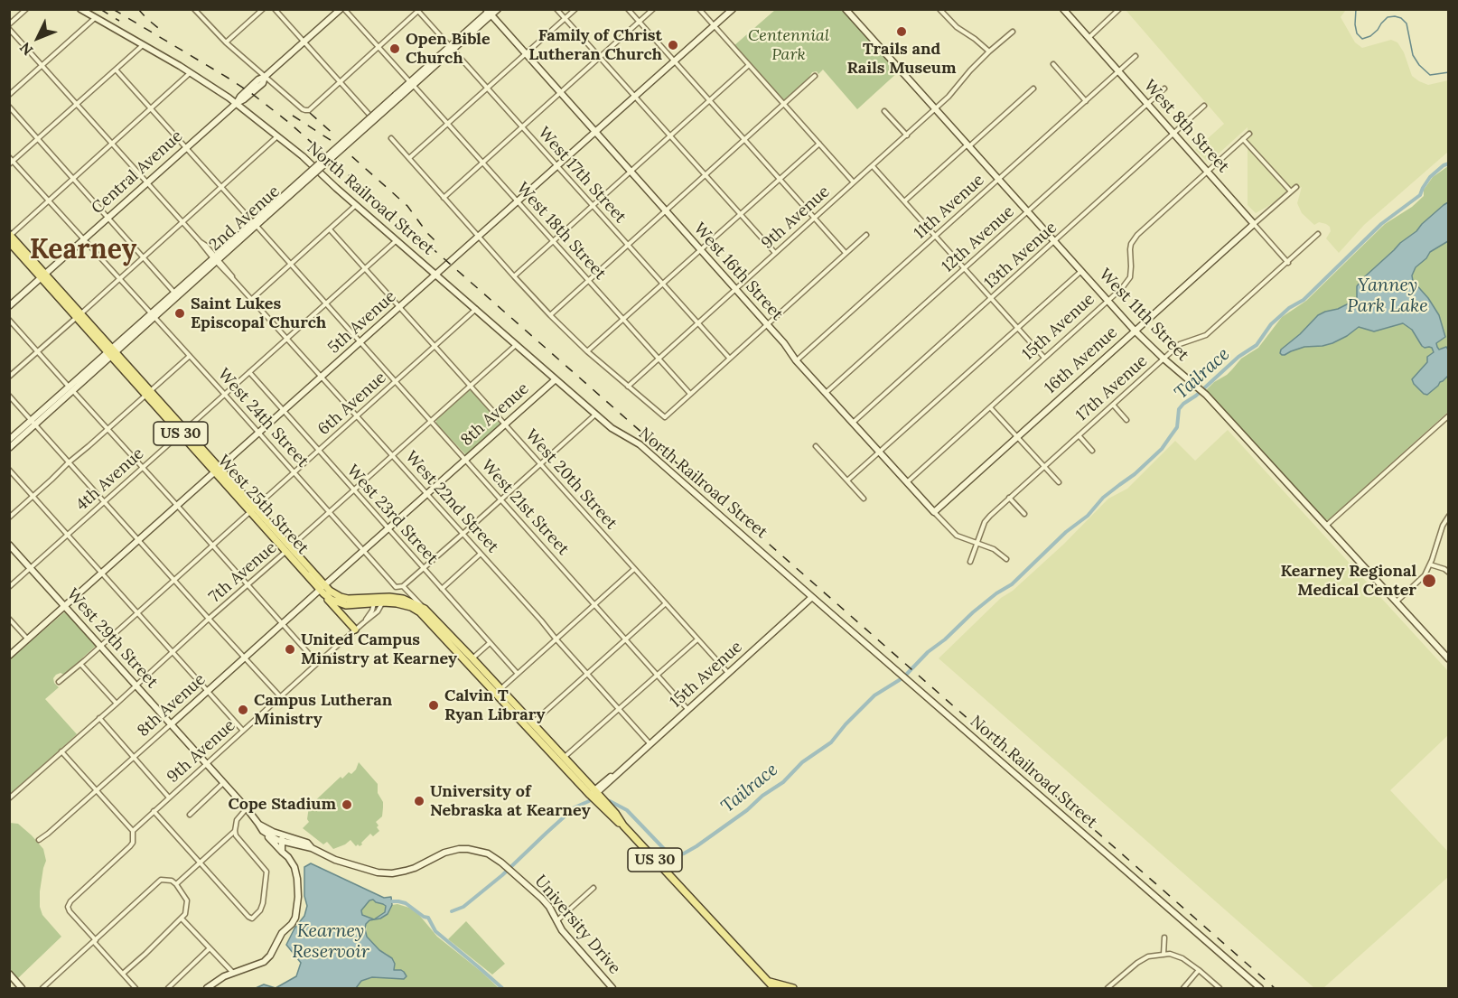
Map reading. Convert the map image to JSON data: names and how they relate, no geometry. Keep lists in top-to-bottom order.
{
  "streets": {
    "main road": ["West 24th Street", "US 30", "West 25th Street"],
    "street": [
      "West 8th Street",
      "Central Avenue",
      "West 17th Street",
      "North Railroad Street",
      "11th Avenue",
      "9th Avenue",
      "2nd Avenue",
      "West 18th Street",
      "12th Avenue",
      "13th Avenue",
      "West 16th Street",
      "West 11th Street",
      "5th Avenue",
      "15th Avenue",
      "16th Avenue",
      "17th Avenue",
      "6th Avenue",
      "8th Avenue",
      "4th Avenue",
      "West 20th Street",
      "West 22nd Street",
      "West 21st Street",
      "West 23rd Street",
      "7th Avenue",
      "West 29th Street",
      "University Drive"
    ]
  },
  "crossings": [
    ["West 8th Street", "11th Avenue"],
    ["West 8th Street", "12th Avenue"],
    ["West 8th Street", "13th Avenue"],
    ["West 8th Street", "15th Avenue"],
    ["West 8th Street", "16th Avenue"],
    ["West 8th Street", "17th Avenue"],
    ["Central Avenue", "North Railroad Street"],
    ["Central Avenue", "West 24th Street"],
    ["Central Avenue", "US 30"],
    ["Central Avenue", "West 22nd Street"],
    ["Central Avenue", "West 25th Street"],
    ["Central Avenue", "West 21st Street"],
    ["West 17th Street", "9th Avenue"],
    ["West 17th Street", "2nd Avenue"],
    ["West 17th Street", "5th Avenue"],
    ["North Railroad Street", "5th Avenue"],
    ["North Railroad Street", "15th Avenue"],
    ["North Railroad Street", "6th Avenue"],
    ["North Railroad Street", "8th Avenue"],
    ["North Railroad Street", "4th Avenue"],
    ["North Railroad Street", "7th Avenue"],
    ["11th Avenue", "West 16th Street"],
    ["11th Avenue", "West 11th Street"],
    ["9th Avenue", "West 18th Street"],
    ["9th Avenue", "West 16th Street"],
    ["9th Avenue", "West 11th Street"],
    ["9th Avenue", "West 24th Street"],
    ["9th Avenue", "West 25th Street"],
    ["9th Avenue", "West 29th Street"],
    ["2nd Avenue", "West 18th Street"],
    ["2nd Avenue", "West 16th Street"],
    ["2nd Avenue", "West 24th Street"],
    ["2nd Avenue", "West 22nd Street"],
    ["2nd Avenue", "West 25th Street"],
    ["2nd Avenue", "West 21st Street"],
    ["West 18th Street", "5th Avenue"],
    ["12th Avenue", "West 16th Street"],
    ["12th Avenue", "West 11th Street"],
    ["13th Avenue", "West 16th Street"],
    ["13th Avenue", "West 11th Street"],
    ["West 16th Street", "5th Avenue"],
    ["West 16th Street", "15th Avenue"],
    ["West 16th Street", "16th Avenue"],
    ["West 16th Street", "17th Avenue"],
    ["West 11th Street", "15th Avenue"],
    ["West 11th Street", "16th Avenue"],
    ["West 11th Street", "17th Avenue"],
    ["5th Avenue", "West 24th Street"],
    ["5th Avenue", "West 20th Street"],
    ["5th Avenue", "West 22nd Street"],
    ["5th Avenue", "West 25th Street"],
    ["5th Avenue", "West 21st Street"],
    ["5th Avenue", "West 23rd Street"],
    ["5th Avenue", "West 29th Street"],
    ["15th Avenue", "West 24th Street"],
    ["15th Avenue", "West 20th Street"],
    ["15th Avenue", "West 22nd Street"],
    ["15th Avenue", "West 21st Street"],
    ["6th Avenue", "West 24th Street"],
    ["6th Avenue", "West 20th Street"],
    ["6th Avenue", "West 22nd Street"],
    ["6th Avenue", "West 25th Street"],
    ["6th Avenue", "West 21st Street"],
    ["6th Avenue", "West 23rd Street"],
    ["6th Avenue", "West 29th Street"],
    ["8th Avenue", "West 24th Street"],
    ["8th Avenue", "West 20th Street"],
    ["8th Avenue", "West 22nd Street"],
    ["8th Avenue", "West 25th Street"],
    ["8th Avenue", "West 21st Street"],
    ["8th Avenue", "West 23rd Street"],
    ["8th Avenue", "West 29th Street"],
    ["West 24th Street", "4th Avenue"],
    ["West 24th Street", "West 25th Street"],
    ["West 24th Street", "7th Avenue"],
    ["US 30", "West 25th Street"],
    ["4th Avenue", "West 20th Street"],
    ["4th Avenue", "West 22nd Street"],
    ["4th Avenue", "West 25th Street"],
    ["4th Avenue", "West 21st Street"],
    ["4th Avenue", "West 23rd Street"],
    ["4th Avenue", "West 29th Street"],
    ["West 20th Street", "7th Avenue"],
    ["West 22nd Street", "7th Avenue"],
    ["West 25th Street", "7th Avenue"],
    ["West 21st Street", "7th Avenue"],
    ["West 23rd Street", "7th Avenue"],
    ["7th Avenue", "West 29th Street"],
    ["West 29th Street", "University Drive"]
  ],
  "districts": ["Kearney"],
  "water": ["Yanney Park Lake", "Tailrace", "Kearney Reservoir"],
  "parks": ["Centennial Park"],
  "places": [
    "Trails and Rails Museum",
    "Family of Christ Lutheran Church",
    "Open Bible Church",
    "Saint Lukes Episcopal Church",
    "Kearney Regional Medical Center",
    "United Campus Ministry at Kearney",
    "Calvin T Ryan Library",
    "Campus Lutheran Ministry",
    "University of Nebraska at Kearney",
    "Cope Stadium"
  ],
  "north": "bottom left"
}
